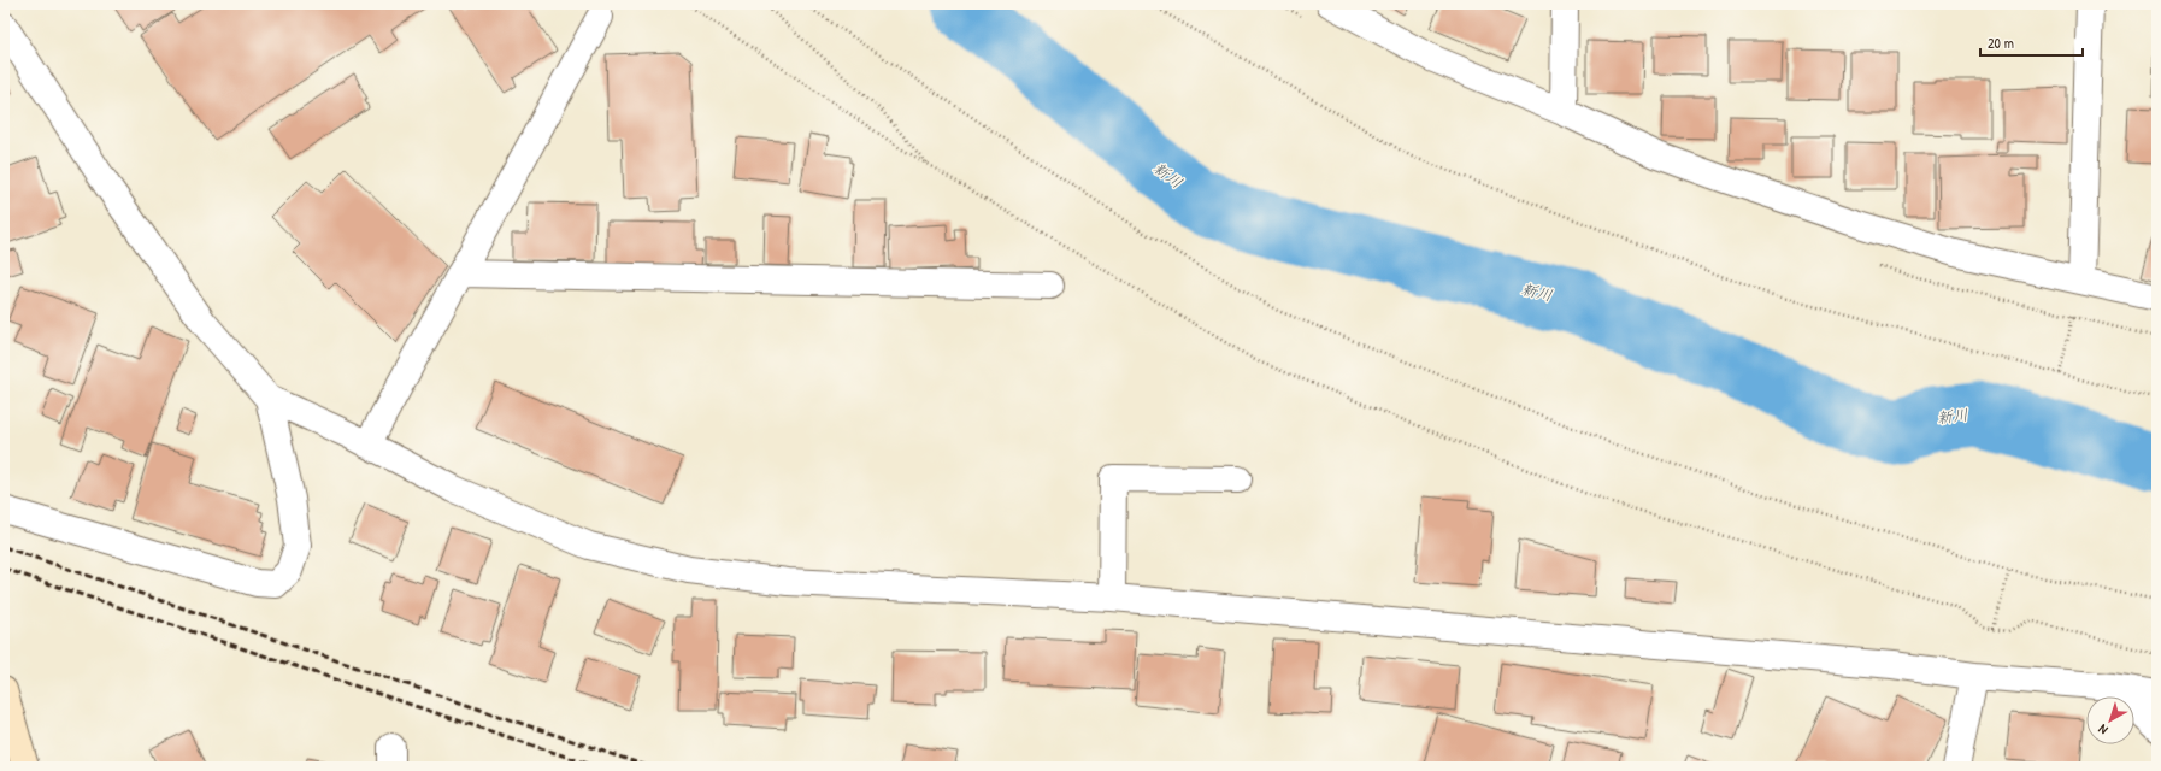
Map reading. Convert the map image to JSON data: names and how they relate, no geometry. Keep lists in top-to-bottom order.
{
  "water": ["新川"],
  "scale_bar": "20 m",
  "north": "bottom left"
}
